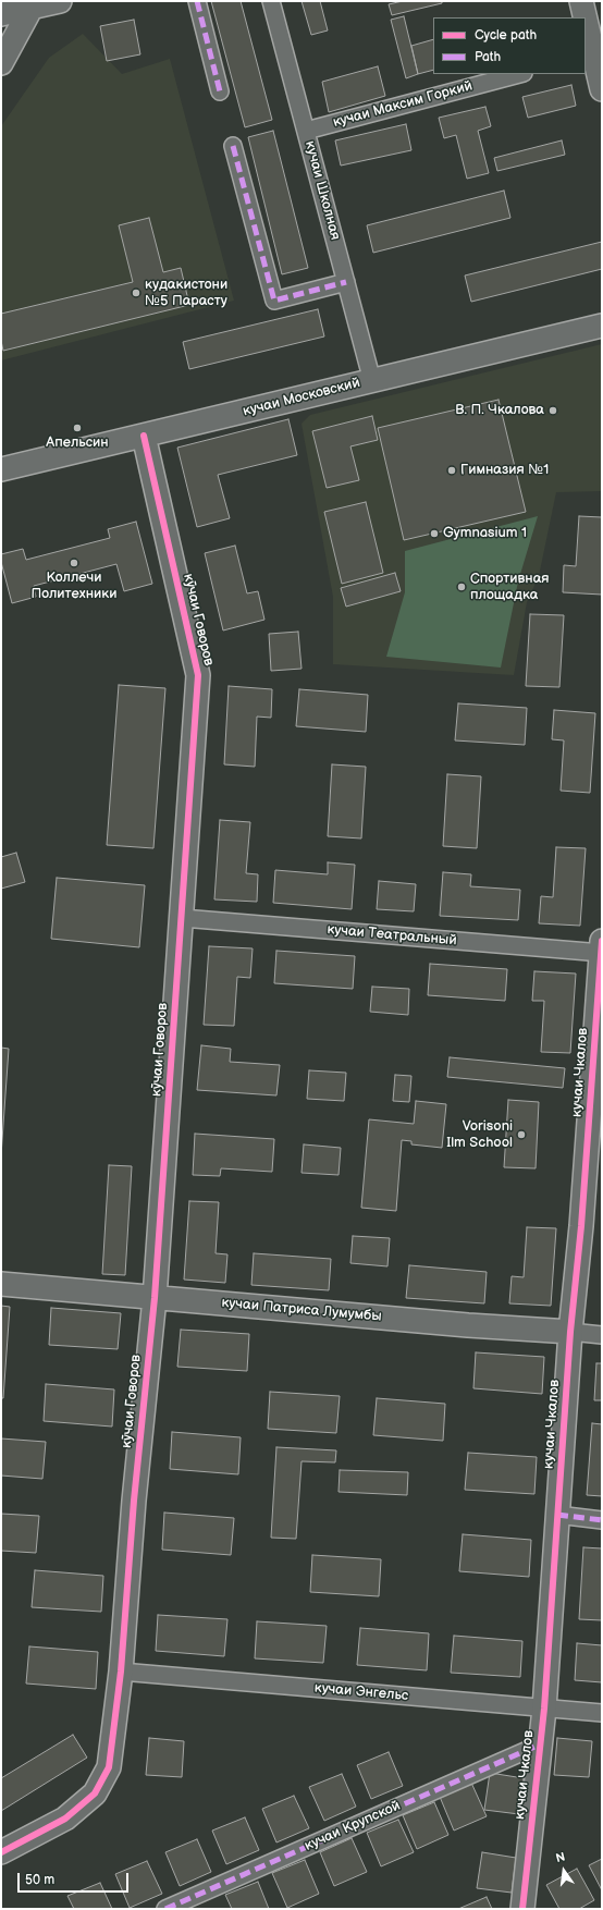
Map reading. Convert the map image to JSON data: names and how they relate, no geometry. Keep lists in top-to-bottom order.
{
  "streets": {
    "street": [
      "кучаи Максим Горкий",
      "кучаи Школная",
      "кучаи Московский",
      "кӯчаи Говоров",
      "кучаи Театральный",
      "кучаи Чкалов",
      "кучаи Патриса Лумумбы",
      "кучаи Энгельс",
      "кучаи Крупской"
    ]
  },
  "crossings": [
    ["кучаи Максим Горкий", "кучаи Школная"],
    ["кучаи Школная", "кучаи Московский"],
    ["кучаи Московский", "кӯчаи Говоров"],
    ["кӯчаи Говоров", "кучаи Театральный"],
    ["кӯчаи Говоров", "кучаи Патриса Лумумбы"],
    ["кӯчаи Говоров", "кучаи Энгельс"],
    ["кучаи Театральный", "кучаи Чкалов"],
    ["кучаи Чкалов", "кучаи Патриса Лумумбы"],
    ["кучаи Чкалов", "кучаи Энгельс"],
    ["кучаи Чкалов", "кучаи Крупской"]
  ],
  "places": [
    "кудакистони №5 Парасту",
    "В. П. Чкалова",
    "Апельсин",
    "Гимназия №1",
    "Gymnasium 1",
    "Коллечи Политехники",
    "Спортивная площадка",
    "Vorisoni Ilm School"
  ],
  "legend": ["Cycle path", "Path"],
  "scale_bar": "50 m",
  "north": "top"
}
